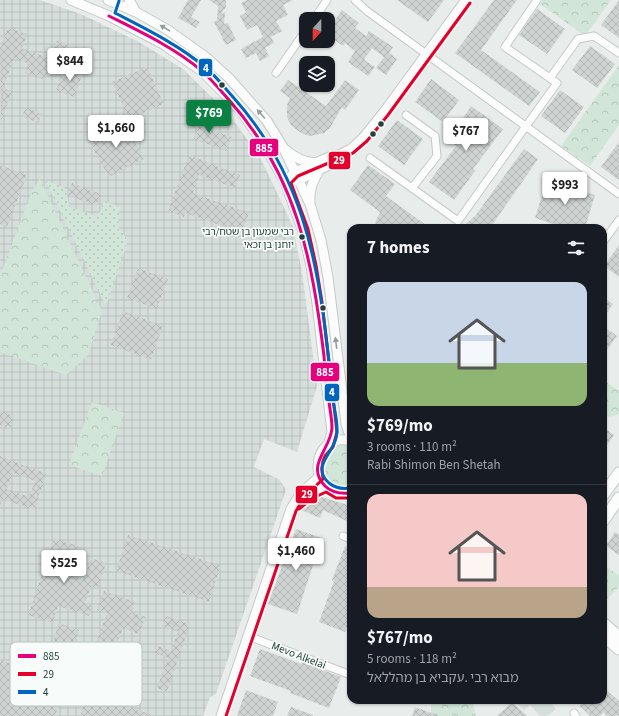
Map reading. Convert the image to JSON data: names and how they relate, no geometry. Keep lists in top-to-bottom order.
{
  "streets": {
    "street": ["Mevo Alkelai"]
  },
  "places": ["רבי שמעון בן שטח/רבי יוחנן בן זכאי"],
  "lines": ["transit line 4", "transit line 29", "transit line 885"],
  "legend": ["885", "29", "4"],
  "north": "bottom",
  "page": {
    "price": [
      "$844",
      "$769",
      "$1,660",
      "$767",
      "$993",
      "$1,460",
      "$525"
    ],
    "heading": "7 homes",
    "list": [
      {
        "name": "$769/mo",
        "note": "3 rooms · 110 m² · Rabi Shimon Ben Shetah"
      },
      {
        "name": "$767/mo",
        "note": "5 rooms · 118 m² · מבוא רבי .עקביא בן מהללאל"
      }
    ]
  }
}
